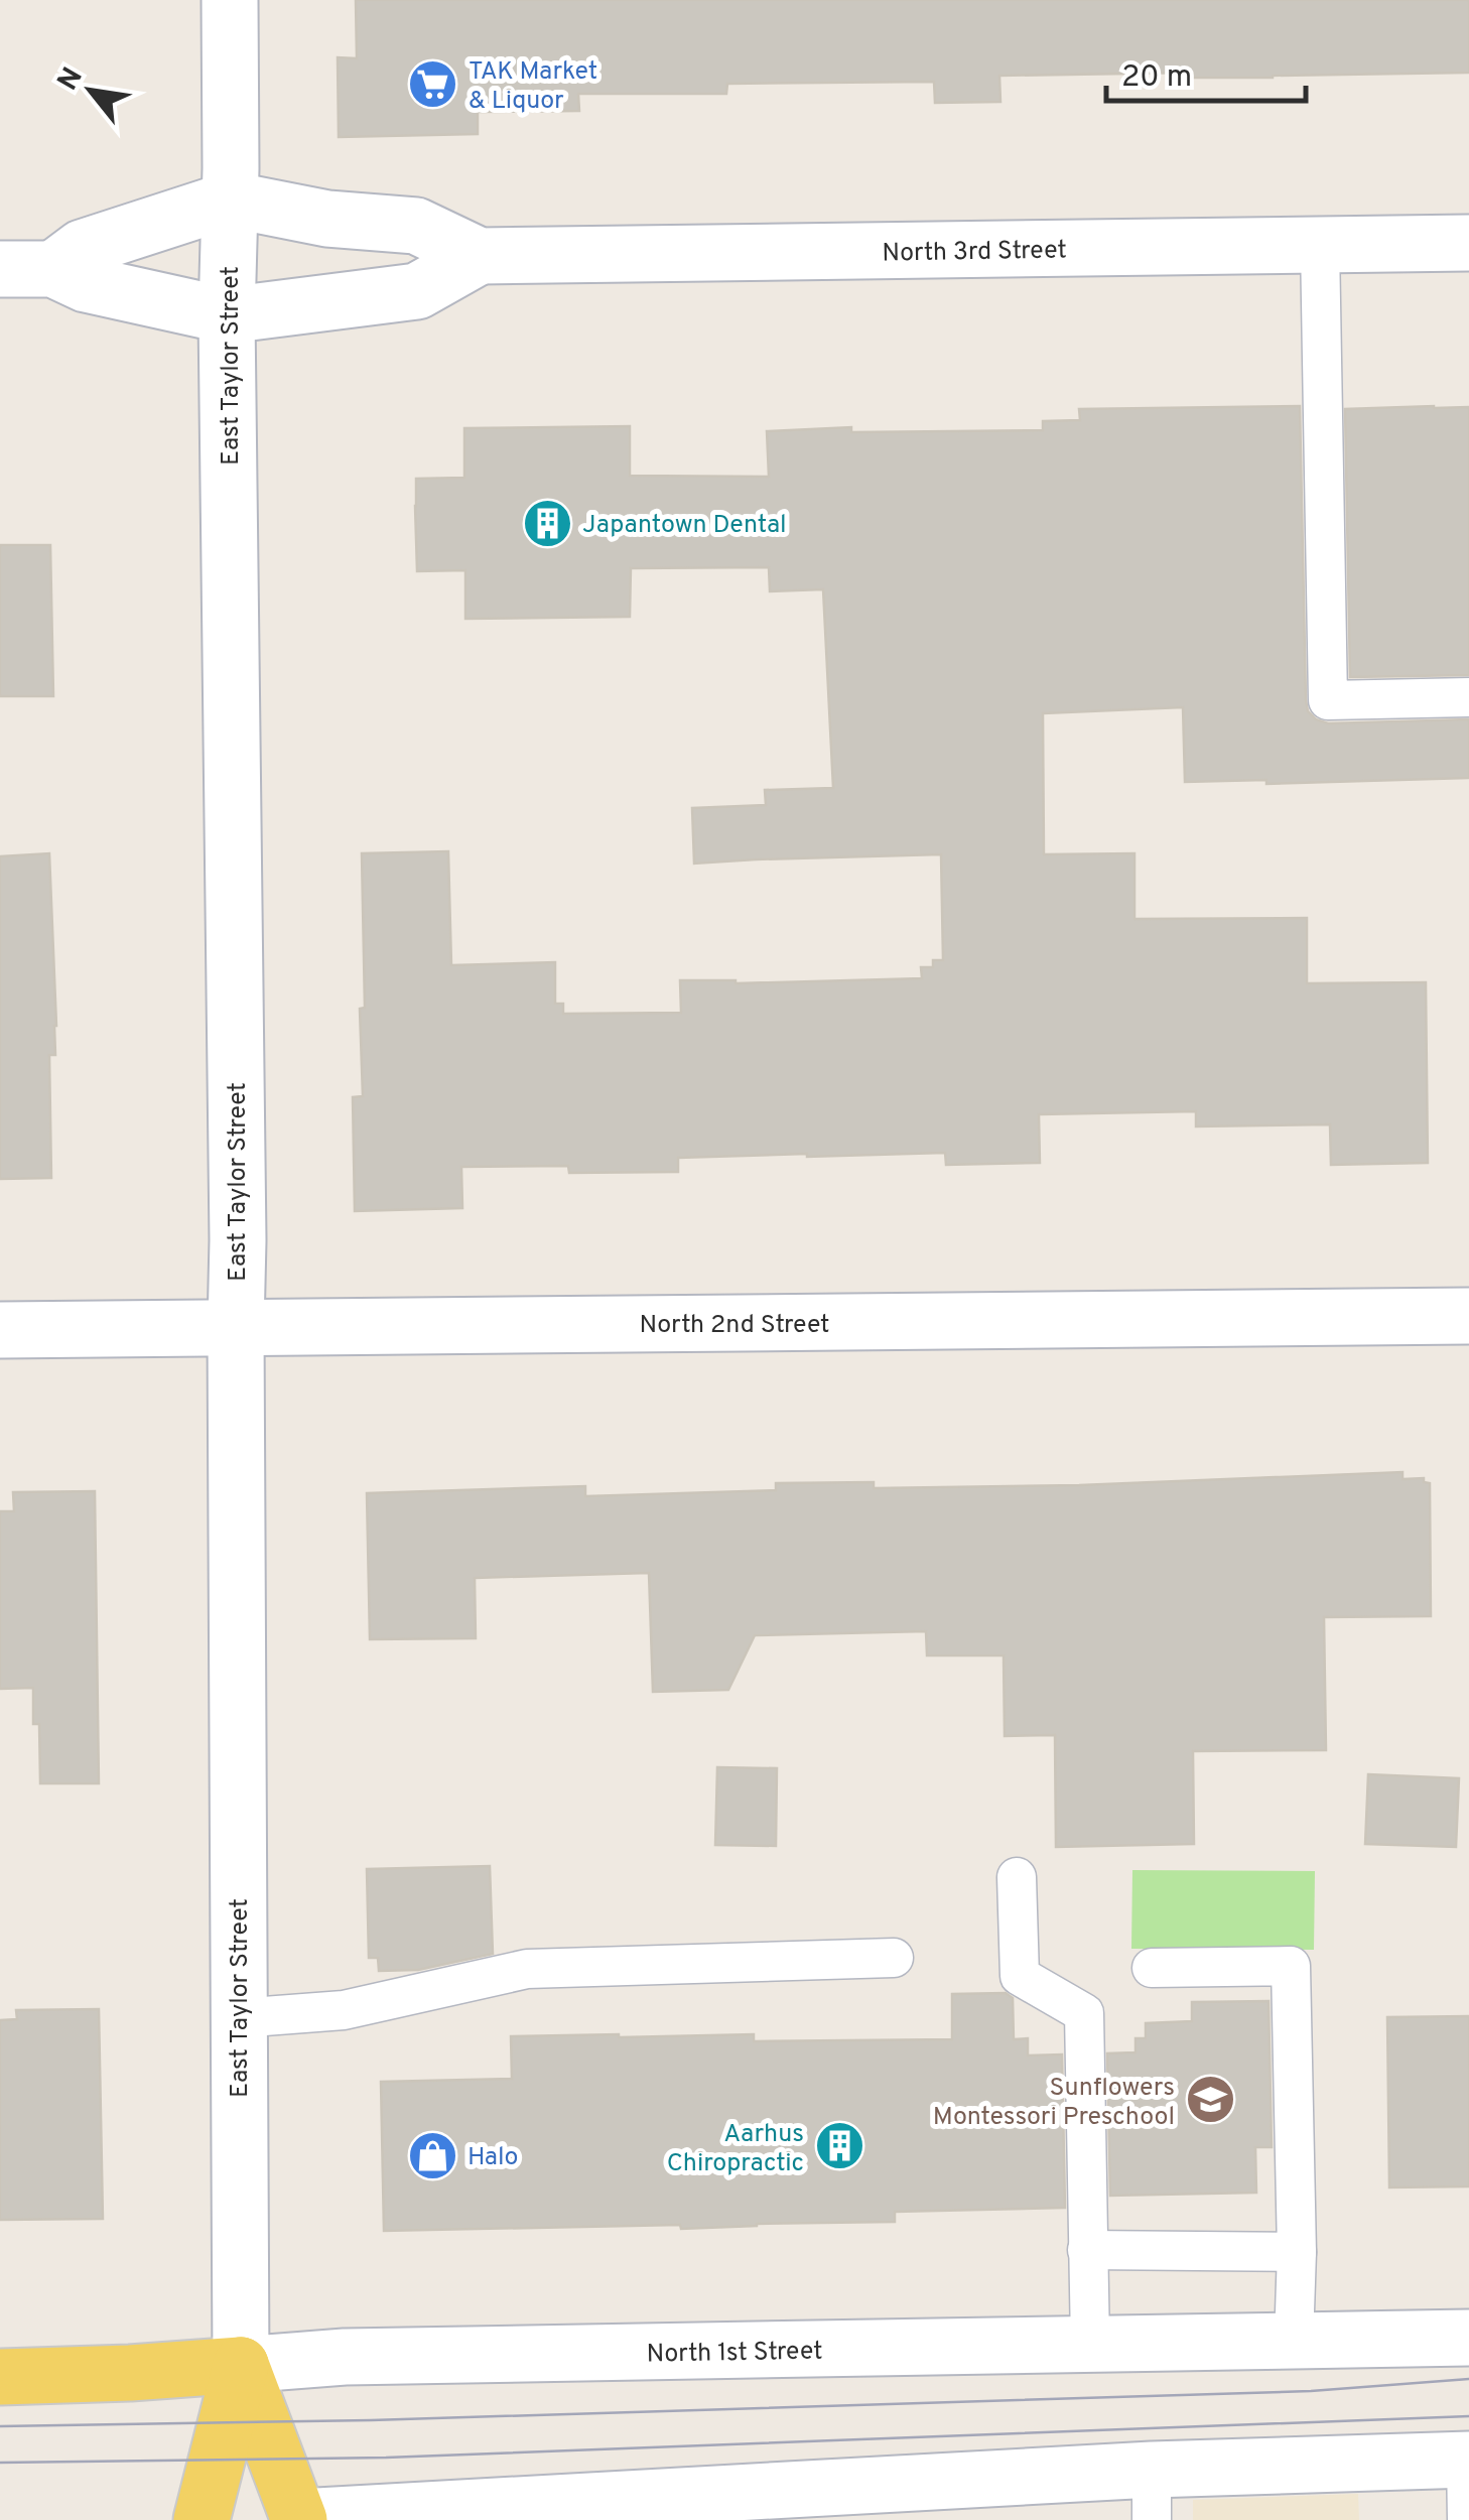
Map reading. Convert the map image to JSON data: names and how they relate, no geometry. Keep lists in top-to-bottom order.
{
  "streets": {
    "main road": [
      "North 3rd Street",
      "East Taylor Street",
      "North 2nd Street",
      "North 1st Street"
    ]
  },
  "crossings": [
    ["North 3rd Street", "East Taylor Street"],
    ["East Taylor Street", "North 2nd Street"],
    ["East Taylor Street", "North 1st Street"]
  ],
  "places": {
    "supermarket": ["TAK Market & Liquor"],
    "building": ["Japantown Dental", "Aarhus Chiropractic"],
    "school or university": ["Sunflowers Montessori Preschool"],
    "shop": ["Halo"]
  },
  "scale_bar": "20 m",
  "north": "top left"
}
